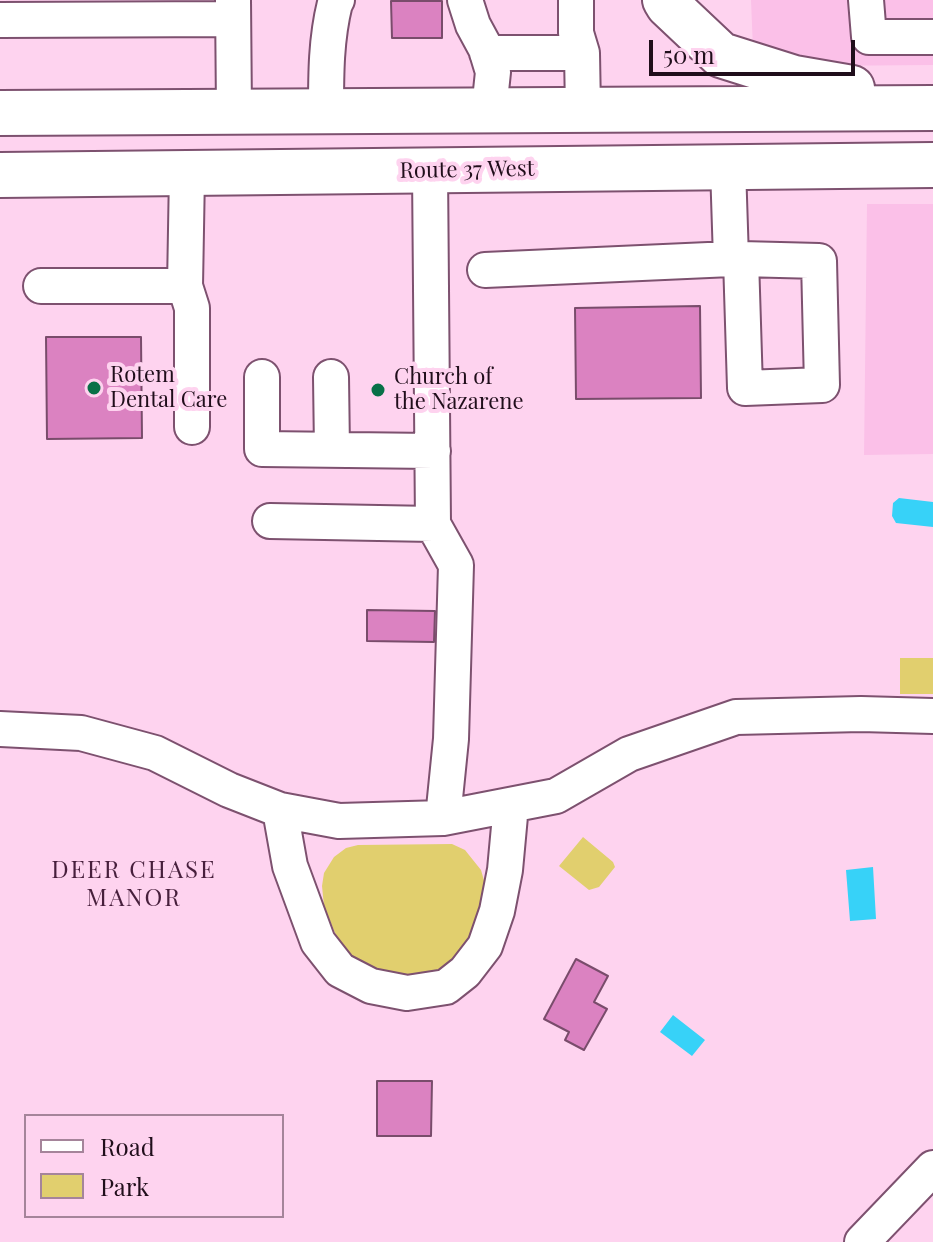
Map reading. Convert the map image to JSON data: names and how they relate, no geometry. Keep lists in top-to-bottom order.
{
  "streets": {
    "highway": ["Route 37 West"]
  },
  "districts": ["DEER CHASE MANOR"],
  "places": ["Rotem Dental Care", "Church of the Nazarene"],
  "legend": ["Road", "Park"],
  "scale_bar": "50 m"
}
